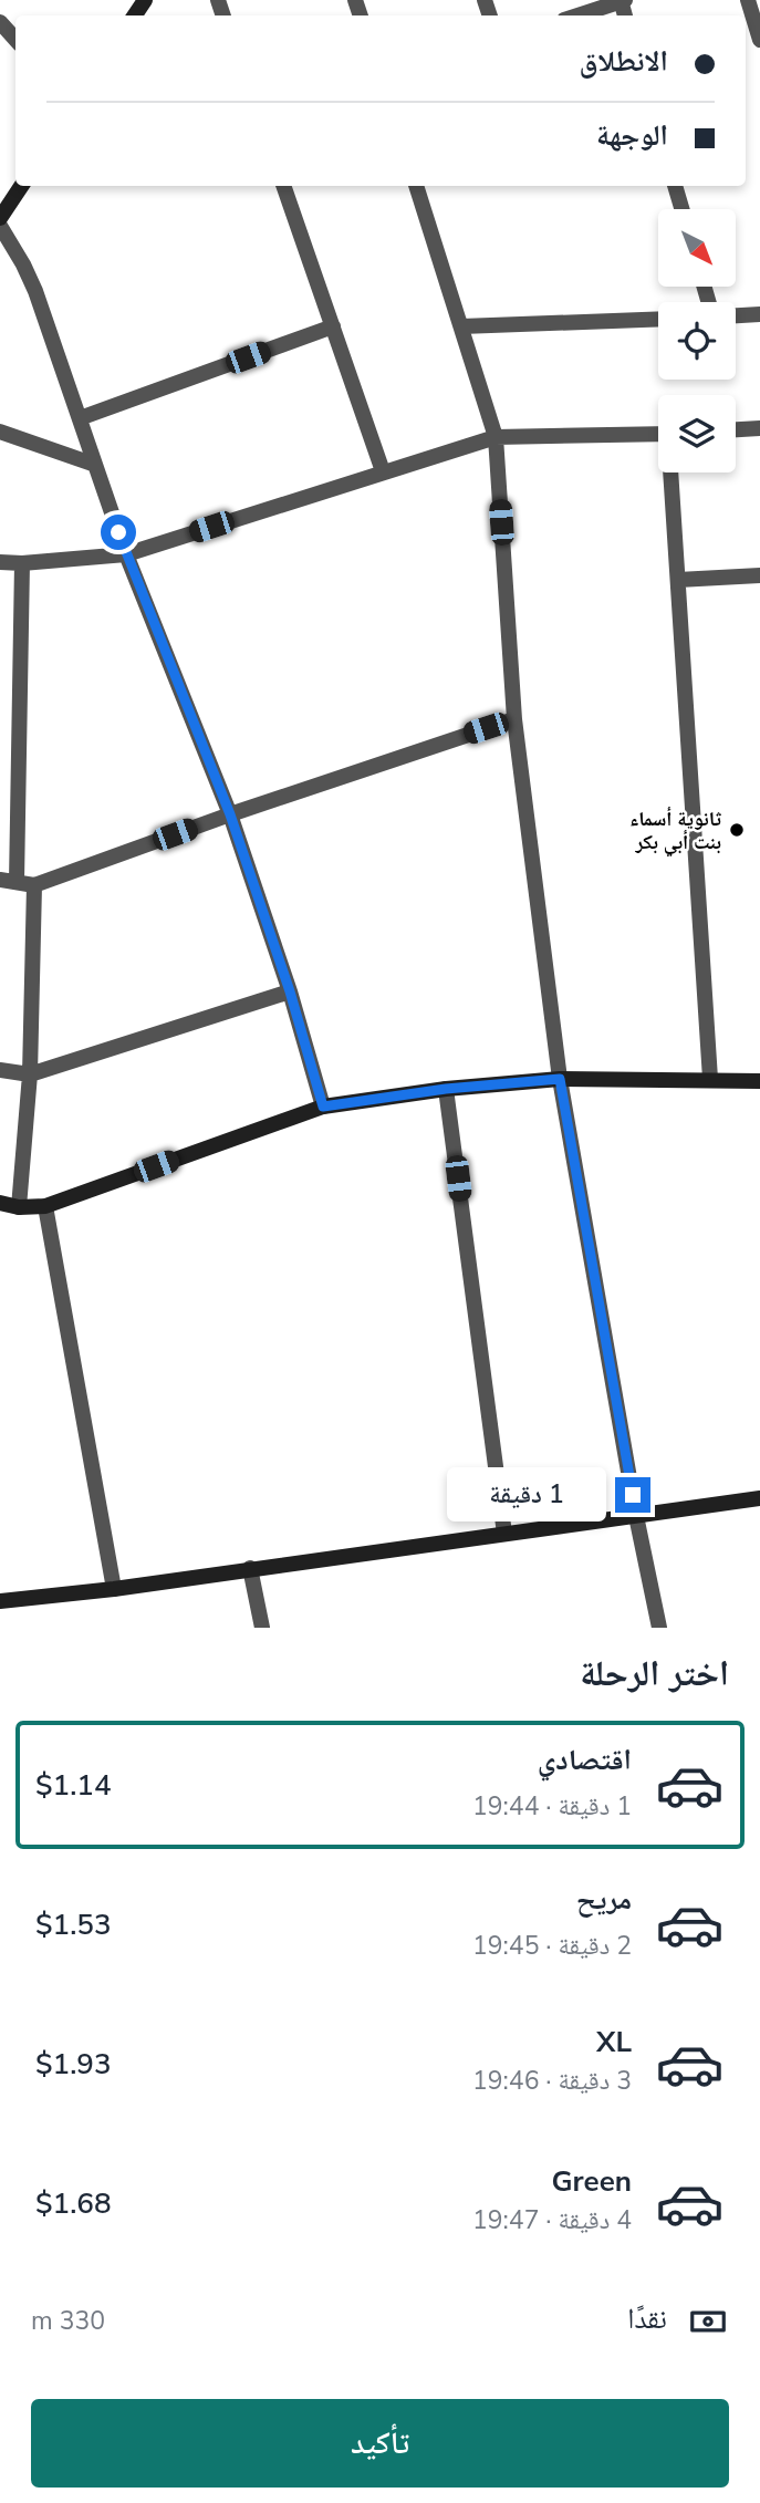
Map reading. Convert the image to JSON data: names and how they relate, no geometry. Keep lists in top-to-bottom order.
{
  "places": ["ثانوية أسماء بنت أبي بكر"],
  "north": "bottom right",
  "page": {
    "banner": ["الانطلاق", "الوجهة"],
    "bubble": "1 دقيقة",
    "heading": "اختر الرحلة",
    "list": [
      {
        "name": "اقتصادي",
        "note": "1 دقيقة · 19:44",
        "value": "$1.14"
      },
      {
        "name": "مريح",
        "note": "2 دقيقة · 19:45",
        "value": "$1.53"
      },
      {
        "name": "XL",
        "note": "3 دقيقة · 19:46",
        "value": "$1.93"
      },
      {
        "name": "Green",
        "note": "4 دقيقة · 19:47",
        "value": "$1.68"
      }
    ],
    "pay": ["نقدًا", "330 m"],
    "buttons": "تأكيد"
  }
}
